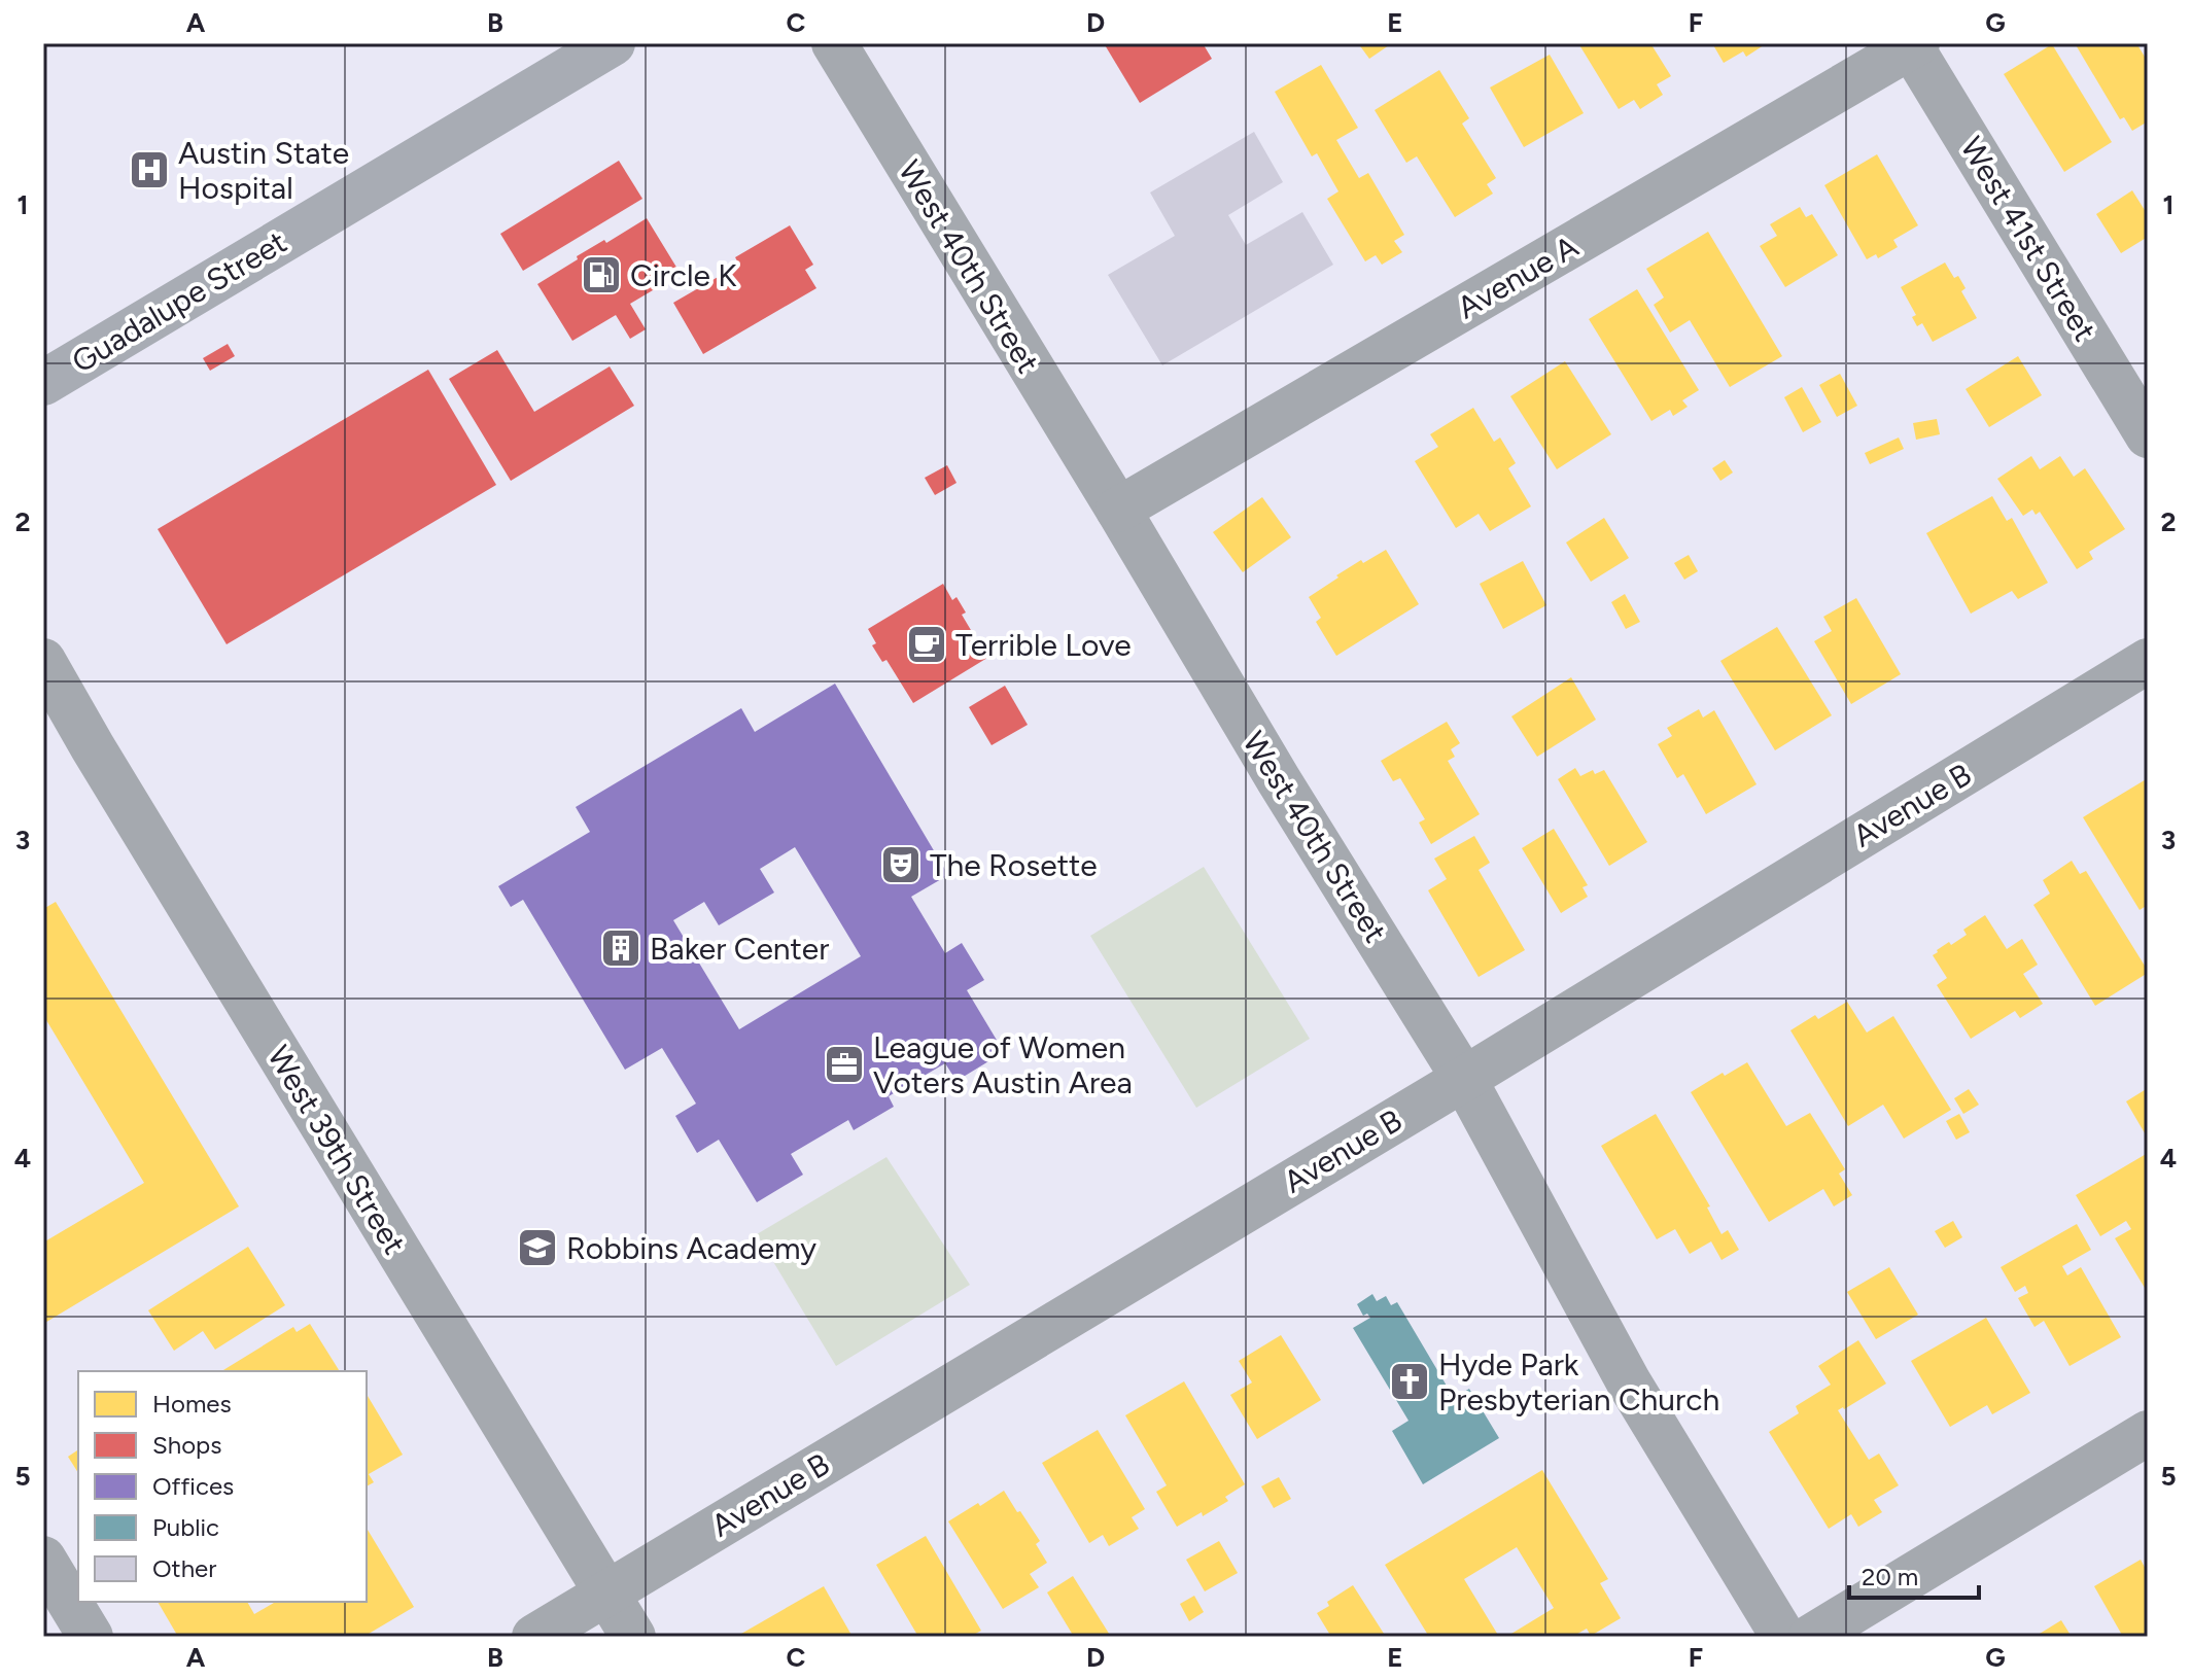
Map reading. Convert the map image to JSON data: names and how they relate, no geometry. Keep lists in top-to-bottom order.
{
  "streets": {
    "main road": ["Guadalupe Street"],
    "street": [
      "West 41st Street",
      "West 40th Street",
      "Avenue A",
      "Avenue B",
      "West 39th Street"
    ]
  },
  "crossings": [
    ["West 41st Street", "Avenue A"],
    ["West 40th Street", "Avenue A"],
    ["West 40th Street", "Avenue B"],
    ["Avenue B", "West 39th Street"]
  ],
  "places": {
    "hospital": ["Austin State Hospital"],
    "fuel station": ["Circle K"],
    "cafe": ["Terrible Love"],
    "theatre": ["The Rosette"],
    "building": ["Baker Center"],
    "office": ["League of Women Voters Austin Area"],
    "school or university": ["Robbins Academy"],
    "church": ["Hyde Park Presbyterian Church"]
  },
  "legend": [
    "Homes",
    "Shops",
    "Offices",
    "Public",
    "Other"
  ],
  "scale_bar": "20 m",
  "grid": {
    "columns": [
      "A",
      "B",
      "C",
      "D",
      "E",
      "F",
      "G"
    ],
    "rows": [
      "1",
      "2",
      "3",
      "4",
      "5"
    ]
  }
}
